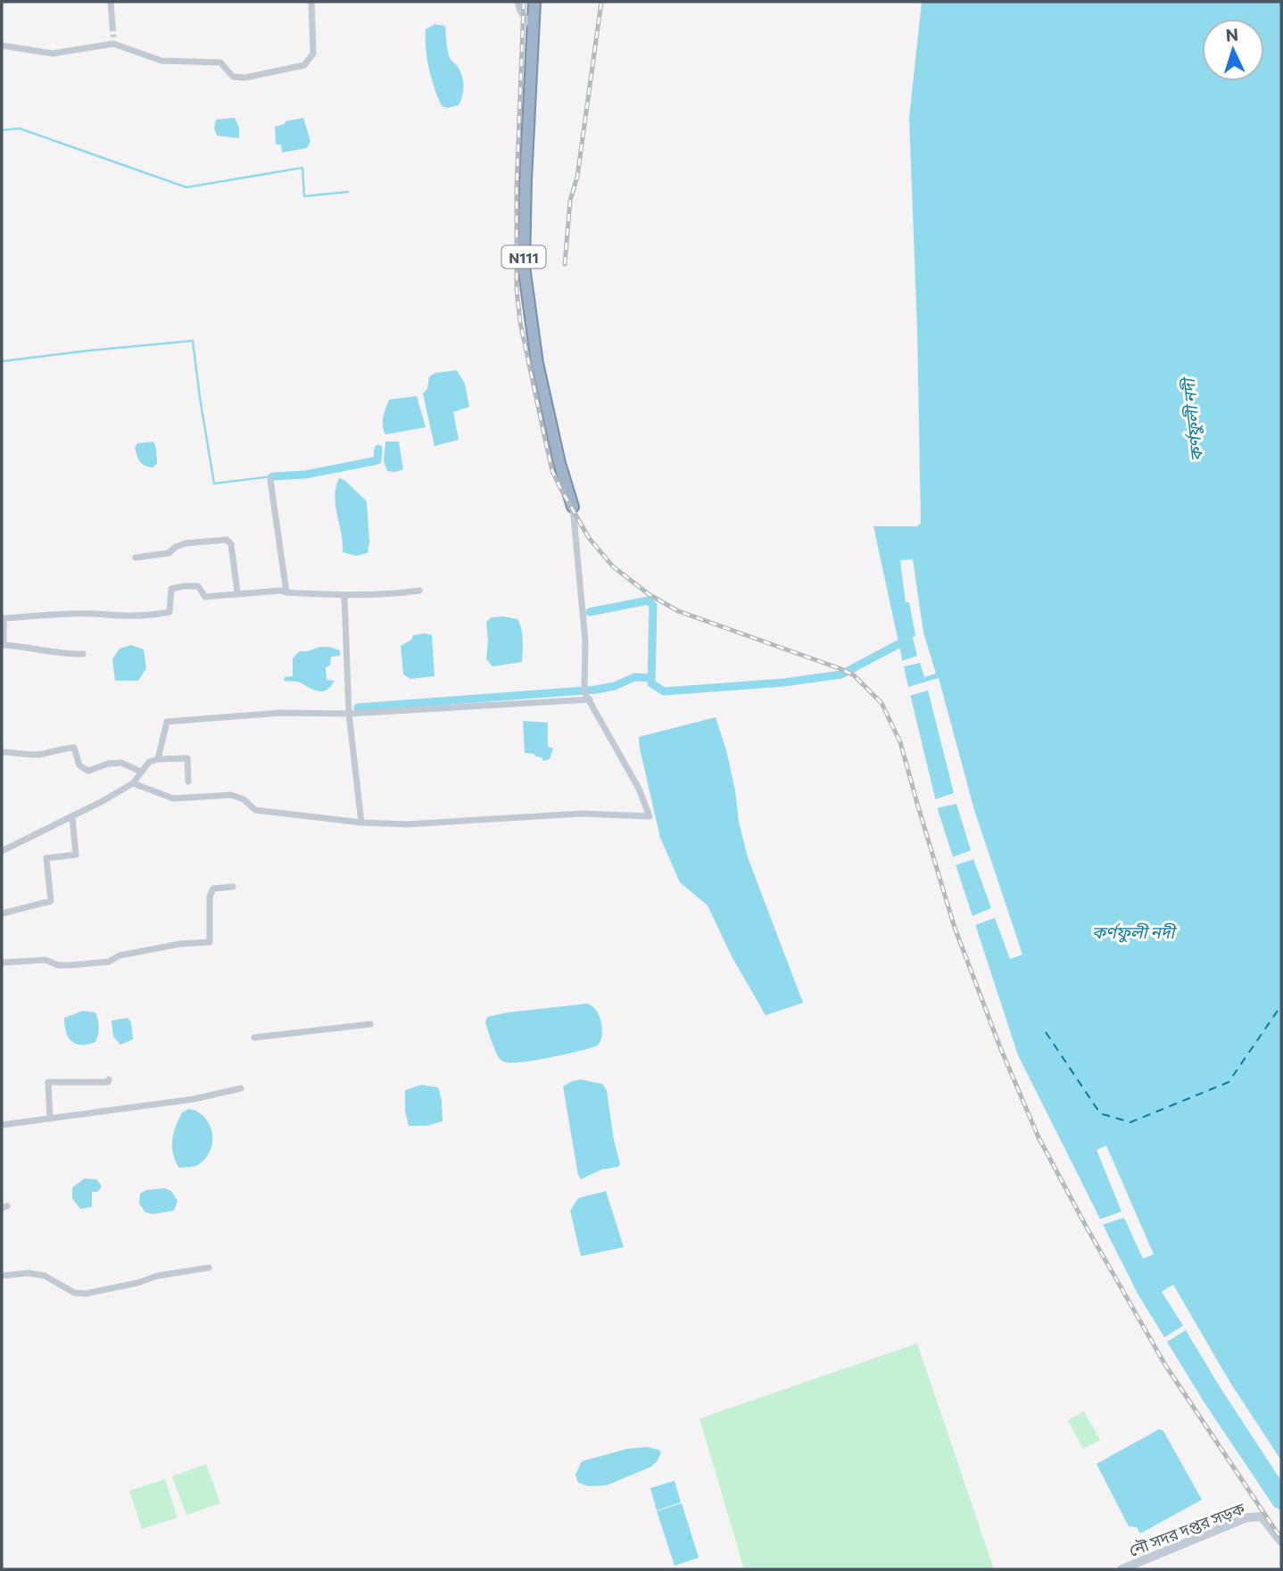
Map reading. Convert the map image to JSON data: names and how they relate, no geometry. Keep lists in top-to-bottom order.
{
  "streets": {
    "highway": ["N111"],
    "main road": ["নৌ সদর দপ্তর সড়ক"]
  },
  "water": ["কর্ণফুলী নদী"],
  "north": "top"
}
